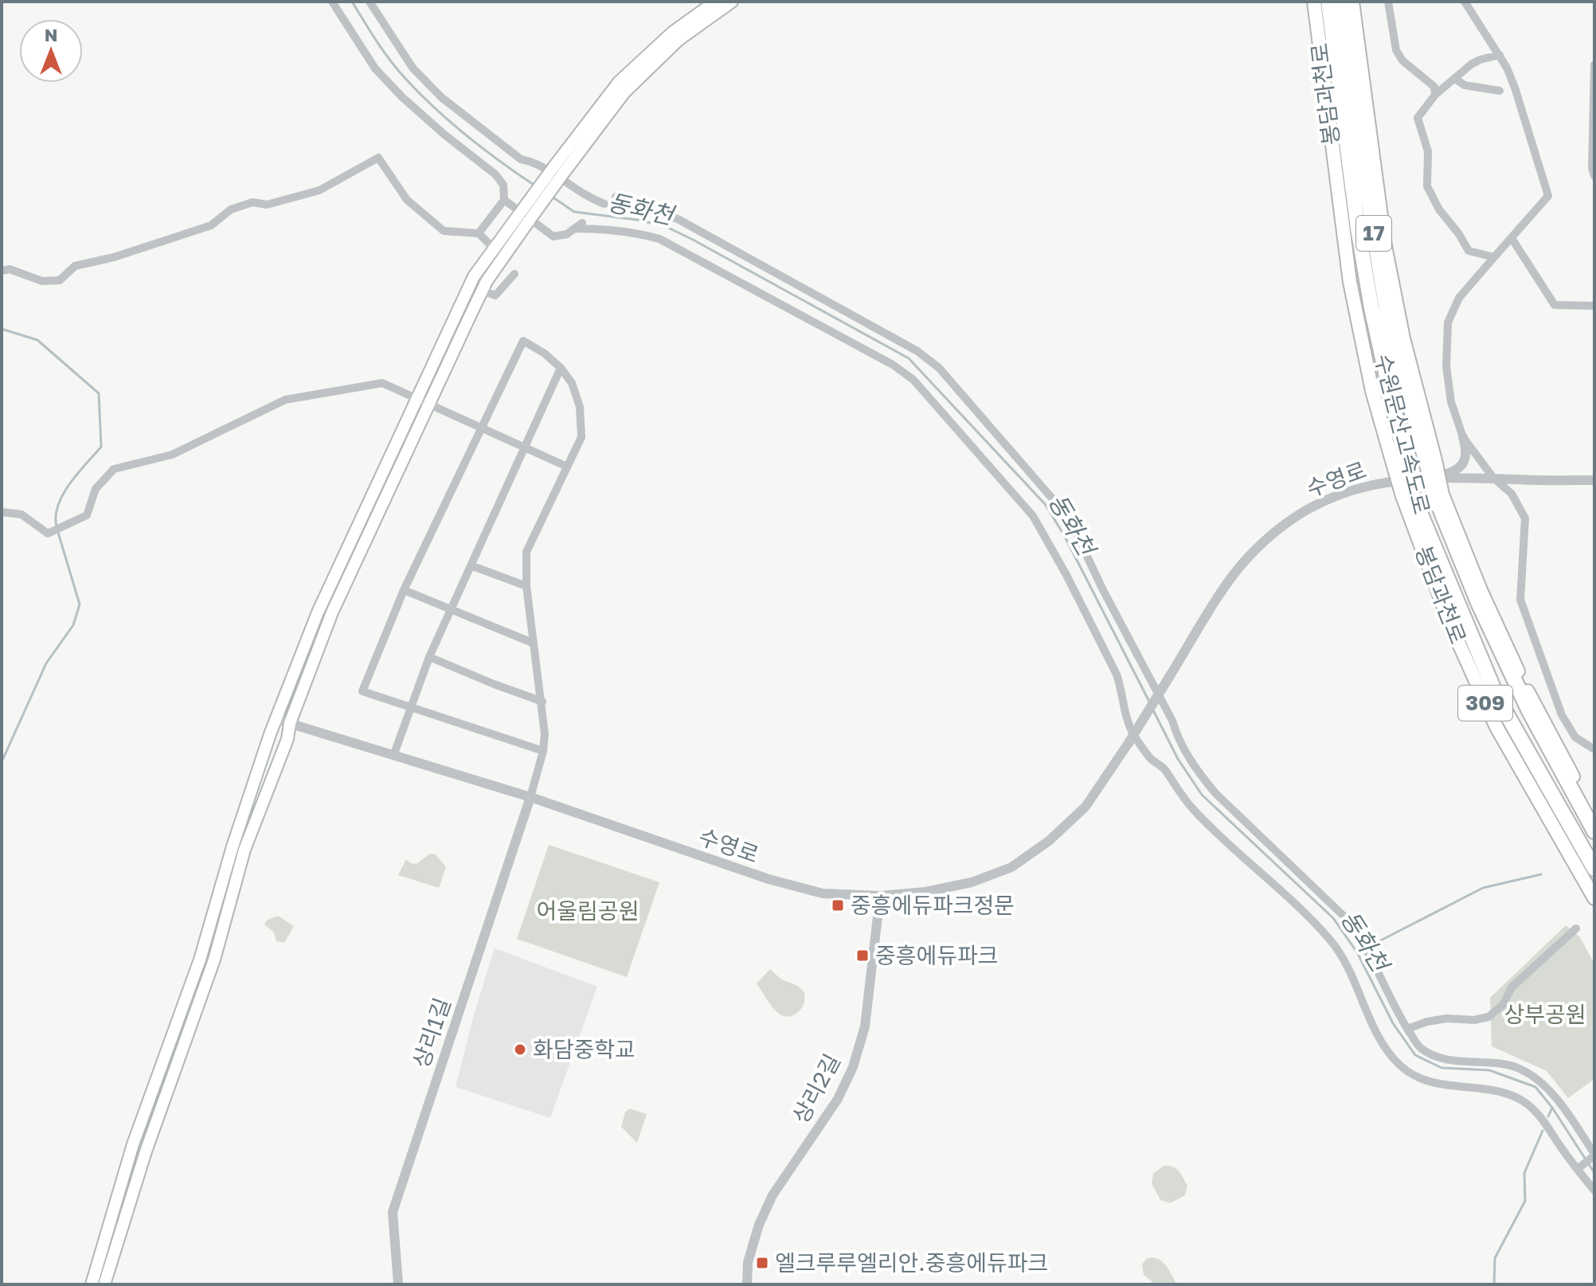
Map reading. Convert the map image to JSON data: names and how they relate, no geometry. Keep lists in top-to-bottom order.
{
  "streets": {
    "highway": [
      "봉담과천로",
      "17",
      "수원문산고속도로",
      "309"
    ],
    "street": ["수영로", "상리1길", "상리2길"]
  },
  "crossings": [
    ["봉담과천로", "수원문산고속도로"],
    ["수영로", "상리1길"],
    ["수영로", "상리2길"]
  ],
  "water": ["동화천"],
  "parks": ["어울림공원", "상부공원"],
  "places": {
    "transit": ["중흥에듀파크정문", "중흥에듀파크", "엘크루루엘리안.중흥에듀파크"],
    "other": ["화담중학교"]
  },
  "north": "top"
}
